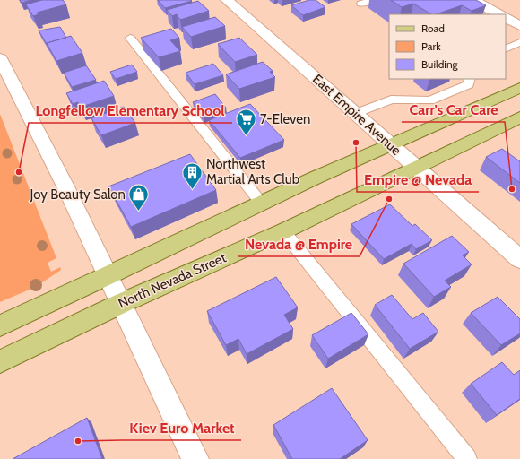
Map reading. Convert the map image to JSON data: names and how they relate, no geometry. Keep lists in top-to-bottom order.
{
  "streets": {
    "main road": ["North Nevada Street"],
    "street": ["East Empire Avenue"]
  },
  "crossings": [
    ["East Empire Avenue", "North Nevada Street"]
  ],
  "places": {
    "supermarket": ["7-Eleven"],
    "other": [
      "Empire @ Nevada",
      "Longfellow Elementary School",
      "Carr's Car Care",
      "Nevada @ Empire",
      "Kiev Euro Market"
    ],
    "building": ["Northwest Martial Arts Club"],
    "shop": ["Joy Beauty Salon"]
  },
  "legend": ["Road", "Park", "Building"]
}
